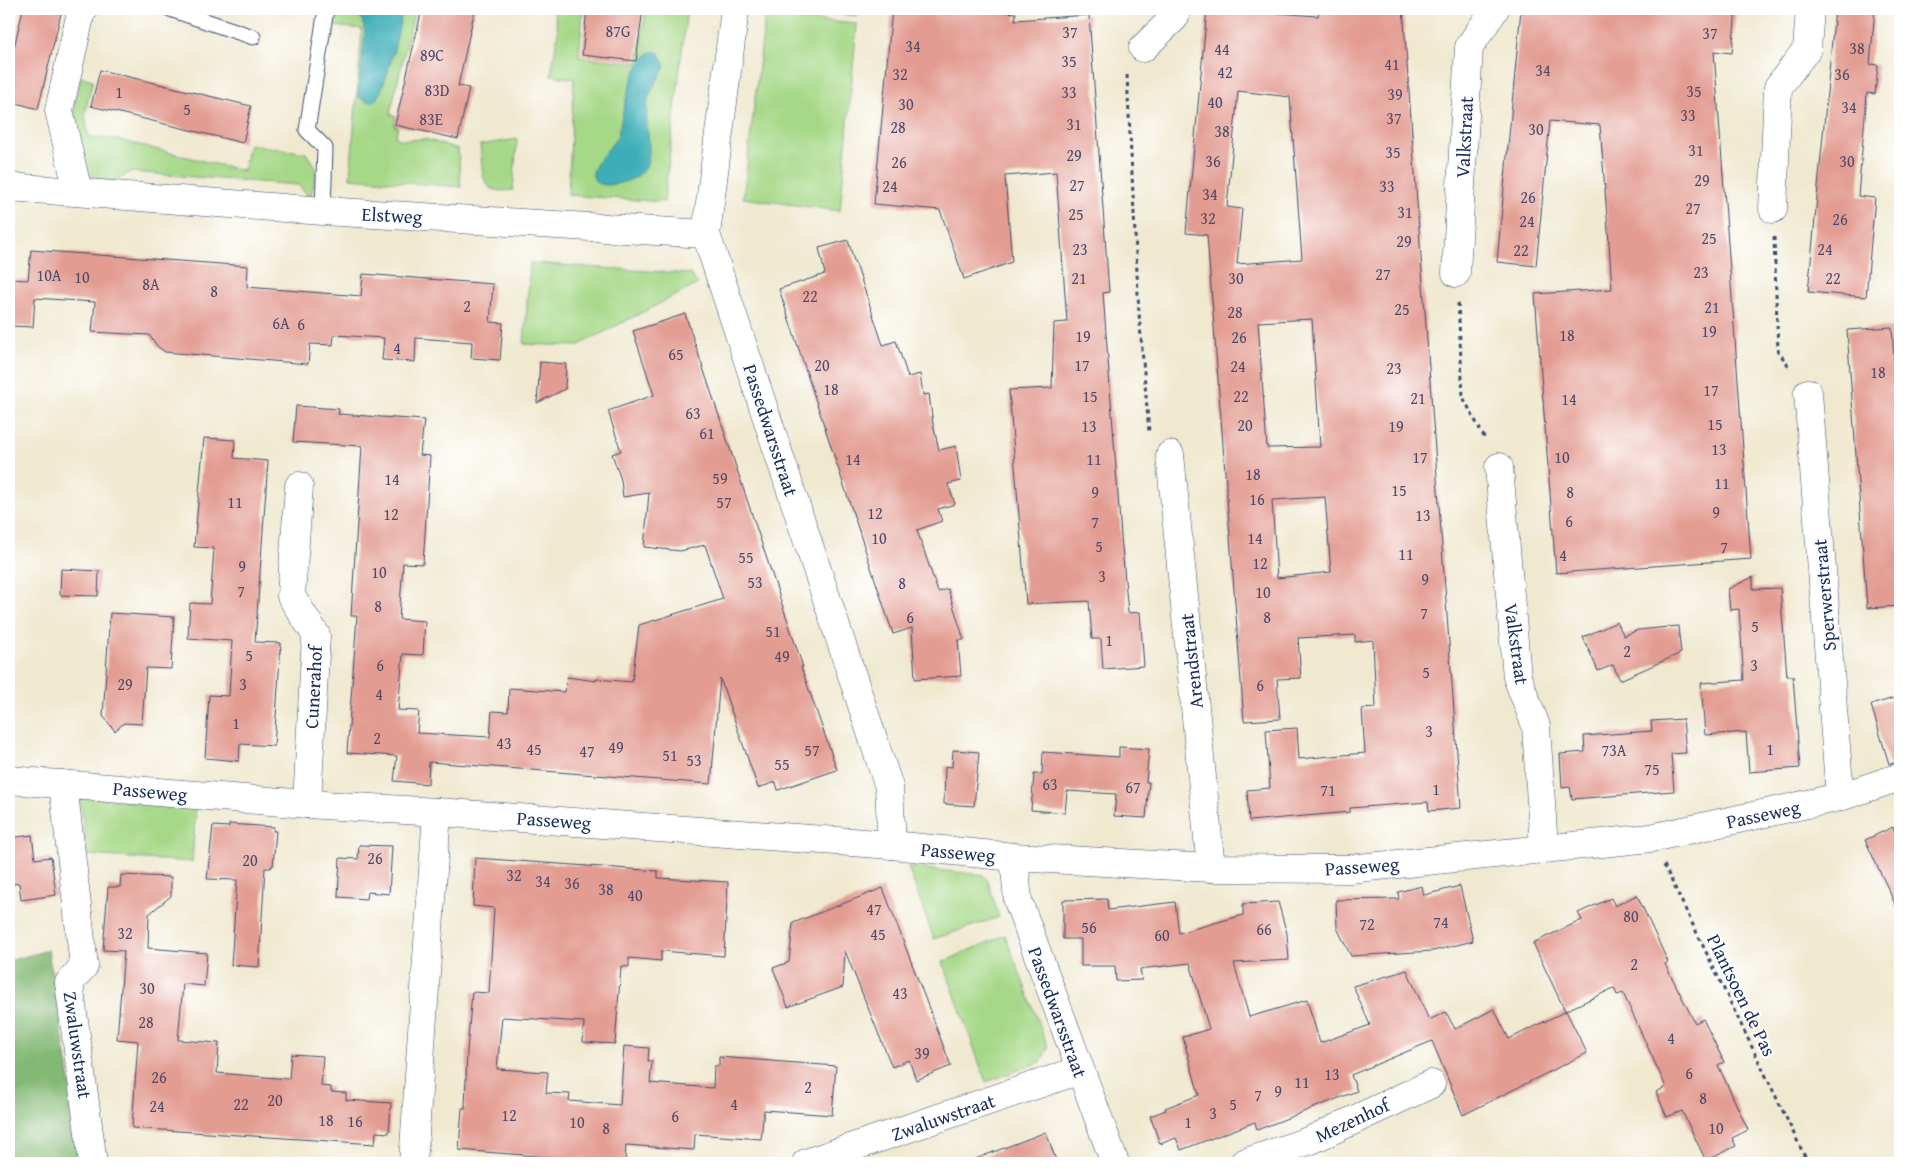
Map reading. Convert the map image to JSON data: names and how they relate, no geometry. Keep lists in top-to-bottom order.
{
  "streets": {
    "street": [
      "Valkstraat",
      "Elstweg",
      "Passedwarsstraat",
      "Sperwerstraat",
      "Arendstraat",
      "Cunerahof",
      "Passeweg",
      "Zwaluwstraat",
      "Mezenhof"
    ],
    "path": ["Plantsoen de Pas"]
  },
  "crossings": [
    ["Valkstraat", "Passeweg"],
    ["Elstweg", "Passedwarsstraat"],
    ["Passedwarsstraat", "Passeweg"],
    ["Passedwarsstraat", "Zwaluwstraat"],
    ["Sperwerstraat", "Passeweg"],
    ["Arendstraat", "Passeweg"],
    ["Cunerahof", "Passeweg"],
    ["Passeweg", "Plantsoen de Pas"],
    ["Passeweg", "Zwaluwstraat"]
  ],
  "house_numbers": [
    "87G",
    "37",
    "37",
    "34",
    "38",
    "44",
    "89C",
    "35",
    "41",
    "34",
    "42",
    "32",
    "36",
    "83D",
    "35",
    "1",
    "33",
    "39",
    "40",
    "30",
    "34",
    "5",
    "33",
    "37",
    "83E",
    "31",
    "28",
    "30",
    "38",
    "31",
    "35",
    "29",
    "36",
    "30",
    "26",
    "29",
    "27",
    "24",
    "33",
    "34",
    "26",
    "27",
    "31",
    "25",
    "32",
    "26",
    "24",
    "25",
    "29",
    "23",
    "24",
    "22",
    "23",
    "27",
    "10A",
    "10",
    "21",
    "30",
    "22",
    "8A",
    "8",
    "22",
    "2",
    "21",
    "25",
    "28",
    "6A",
    "6",
    "19",
    "18",
    "19",
    "26",
    "4",
    "65",
    "20",
    "17",
    "24",
    "23",
    "18",
    "18",
    "17",
    "15",
    "22",
    "21",
    "14",
    "63",
    "15",
    "20",
    "13",
    "19",
    "61",
    "13",
    "17",
    "10",
    "14",
    "11",
    "18",
    "59",
    "14",
    "11",
    "15",
    "9",
    "8",
    "16",
    "11",
    "57",
    "9",
    "12",
    "12",
    "13",
    "6",
    "7",
    "10",
    "14",
    "5",
    "7",
    "11",
    "4",
    "55",
    "12",
    "9",
    "10",
    "3",
    "9",
    "53",
    "8",
    "7",
    "10",
    "8",
    "7",
    "6",
    "8",
    "5",
    "51",
    "1",
    "2",
    "5",
    "49",
    "6",
    "3",
    "5",
    "29",
    "3",
    "6",
    "4",
    "1",
    "3",
    "2",
    "43",
    "49",
    "45",
    "1",
    "57",
    "73A",
    "47",
    "51",
    "53",
    "55",
    "75",
    "63",
    "67",
    "1",
    "71",
    "26",
    "20",
    "32",
    "34",
    "36",
    "38",
    "40",
    "47",
    "80",
    "74",
    "72",
    "56",
    "66",
    "32",
    "45",
    "60",
    "2",
    "30",
    "43",
    "28",
    "4",
    "39",
    "6",
    "13",
    "26",
    "11",
    "2",
    "9",
    "7",
    "8",
    "20",
    "22",
    "4",
    "5",
    "24",
    "3",
    "12",
    "6",
    "18",
    "16",
    "10",
    "1",
    "8",
    "10"
  ]
}
